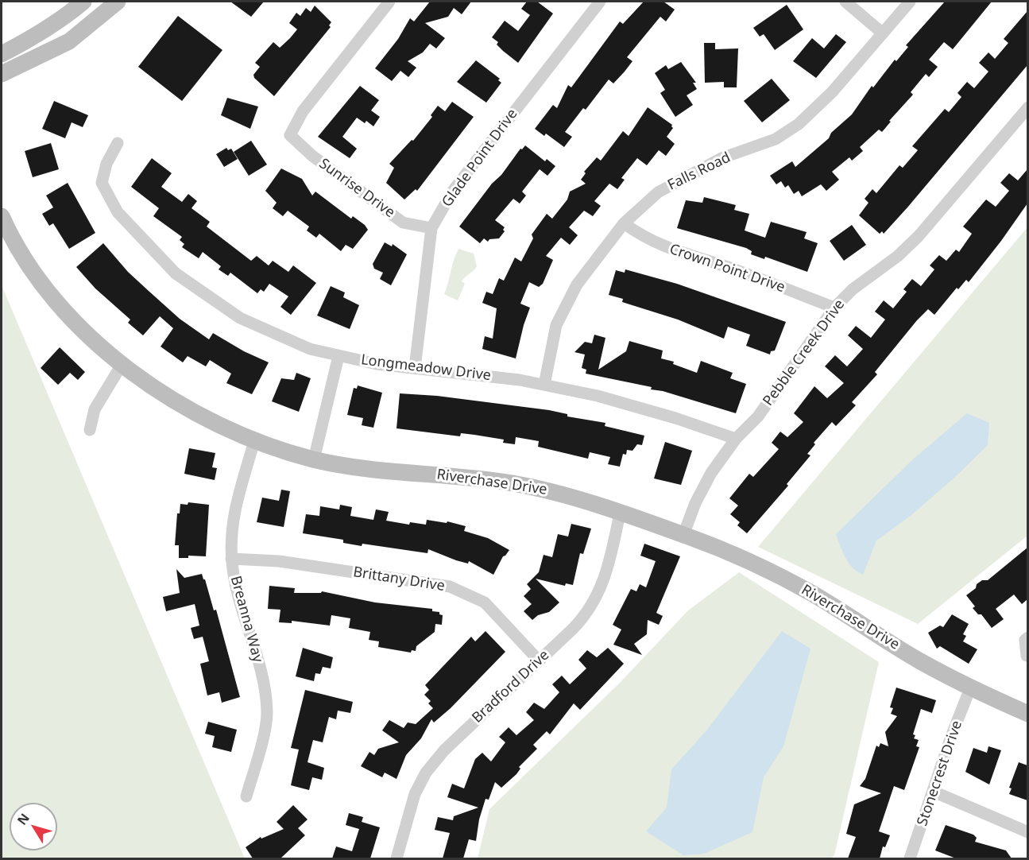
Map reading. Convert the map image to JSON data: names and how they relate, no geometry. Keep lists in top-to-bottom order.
{
  "streets": {
    "street": [
      "Glade Point Drive",
      "Falls Road",
      "Sunrise Drive",
      "Crown Point Drive",
      "Pebble Creek Drive",
      "Longmeadow Drive",
      "Riverchase Drive",
      "Brittany Drive",
      "Breanna Way",
      "Bradford Drive",
      "Stonecrest Drive"
    ]
  },
  "crossings": [
    ["Glade Point Drive", "Sunrise Drive"],
    ["Glade Point Drive", "Longmeadow Drive"],
    ["Falls Road", "Crown Point Drive"],
    ["Falls Road", "Longmeadow Drive"],
    ["Crown Point Drive", "Pebble Creek Drive"],
    ["Pebble Creek Drive", "Longmeadow Drive"],
    ["Pebble Creek Drive", "Riverchase Drive"],
    ["Riverchase Drive", "Breanna Way"],
    ["Riverchase Drive", "Bradford Drive"],
    ["Riverchase Drive", "Stonecrest Drive"],
    ["Brittany Drive", "Breanna Way"],
    ["Brittany Drive", "Bradford Drive"]
  ],
  "north": "top left"
}
